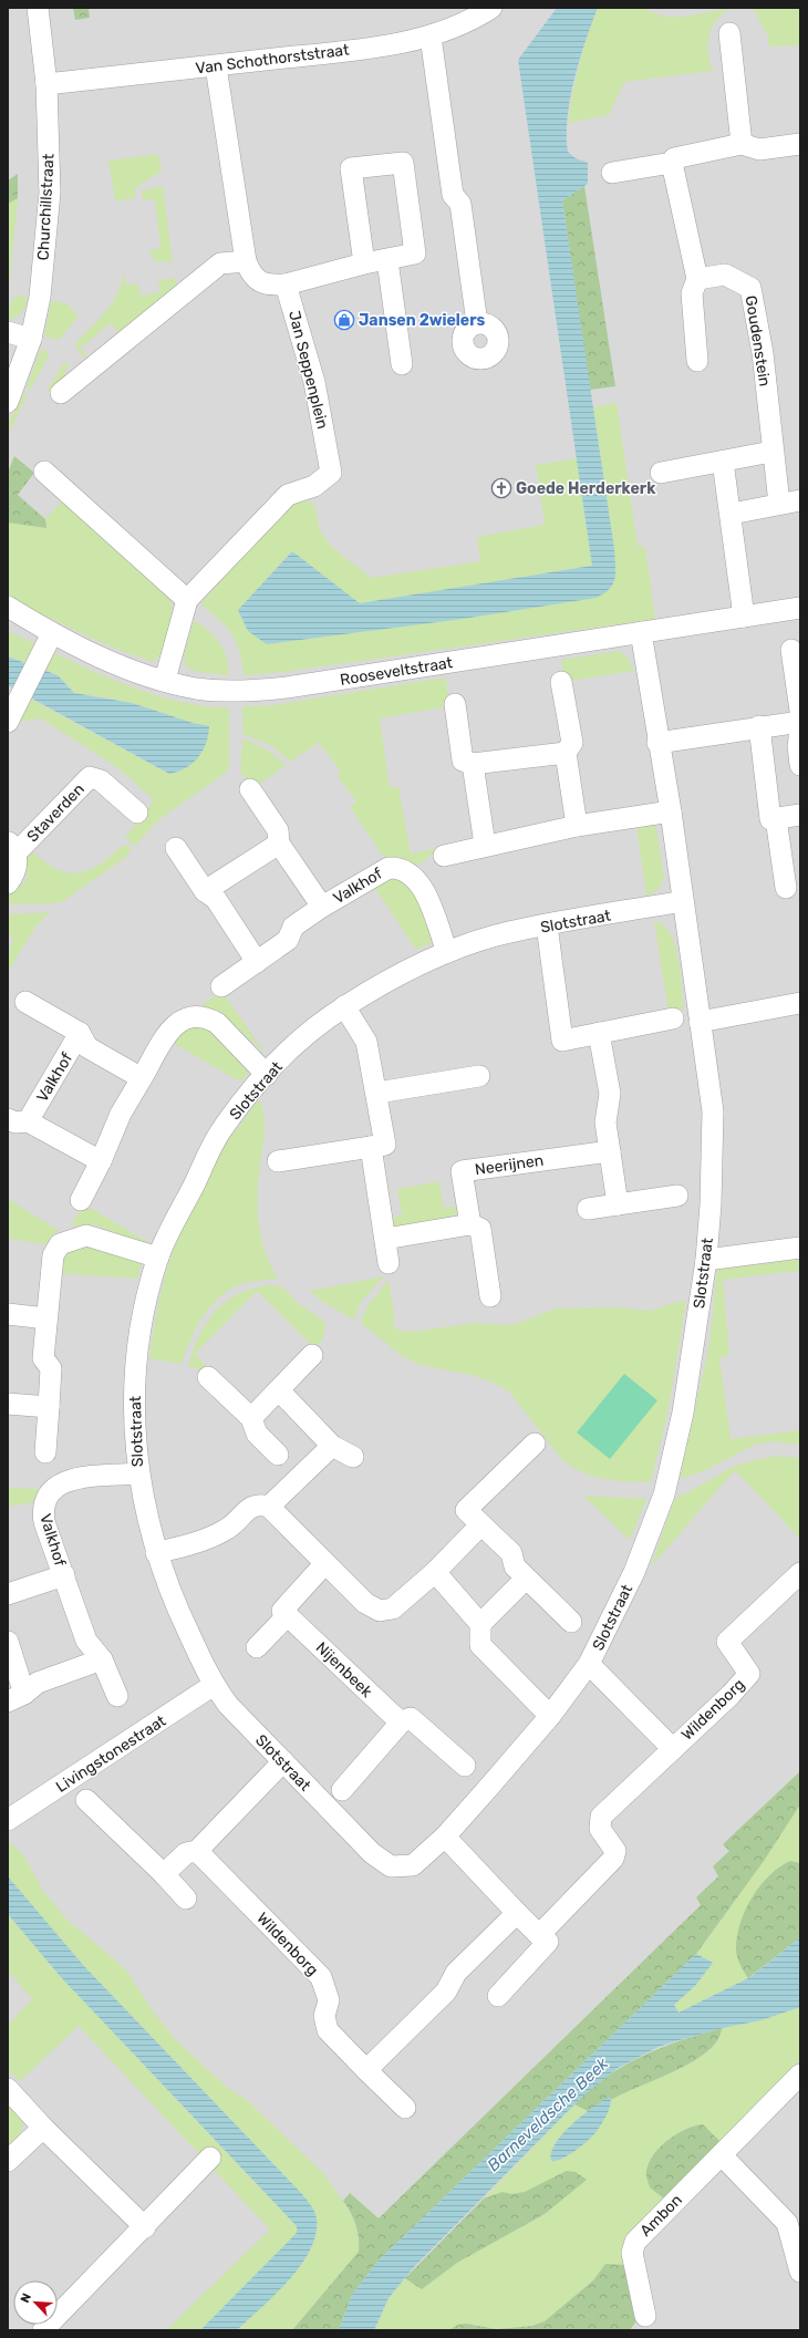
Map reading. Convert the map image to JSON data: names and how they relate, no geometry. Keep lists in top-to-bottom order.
{
  "streets": {
    "street": [
      "Van Schothorststraat",
      "Churchillstraat",
      "Goudenstein",
      "Jan Seppenplein",
      "Rooseveltstraat",
      "Staverden",
      "Valkhof",
      "Slotstraat",
      "Neerijnen",
      "Nijenbeek",
      "Wildenborg",
      "Livingstonestraat",
      "Ambon"
    ]
  },
  "crossings": [
    ["Van Schothorststraat", "Churchillstraat"],
    ["Jan Seppenplein", "Rooseveltstraat"],
    ["Rooseveltstraat", "Slotstraat"],
    ["Valkhof", "Slotstraat"],
    ["Slotstraat", "Wildenborg"],
    ["Slotstraat", "Livingstonestraat"]
  ],
  "water": ["Barneveldsche Beek"],
  "places": {
    "shop": ["Jansen 2wielers"],
    "church": ["Goede Herderkerk"]
  },
  "north": "top left"
}
